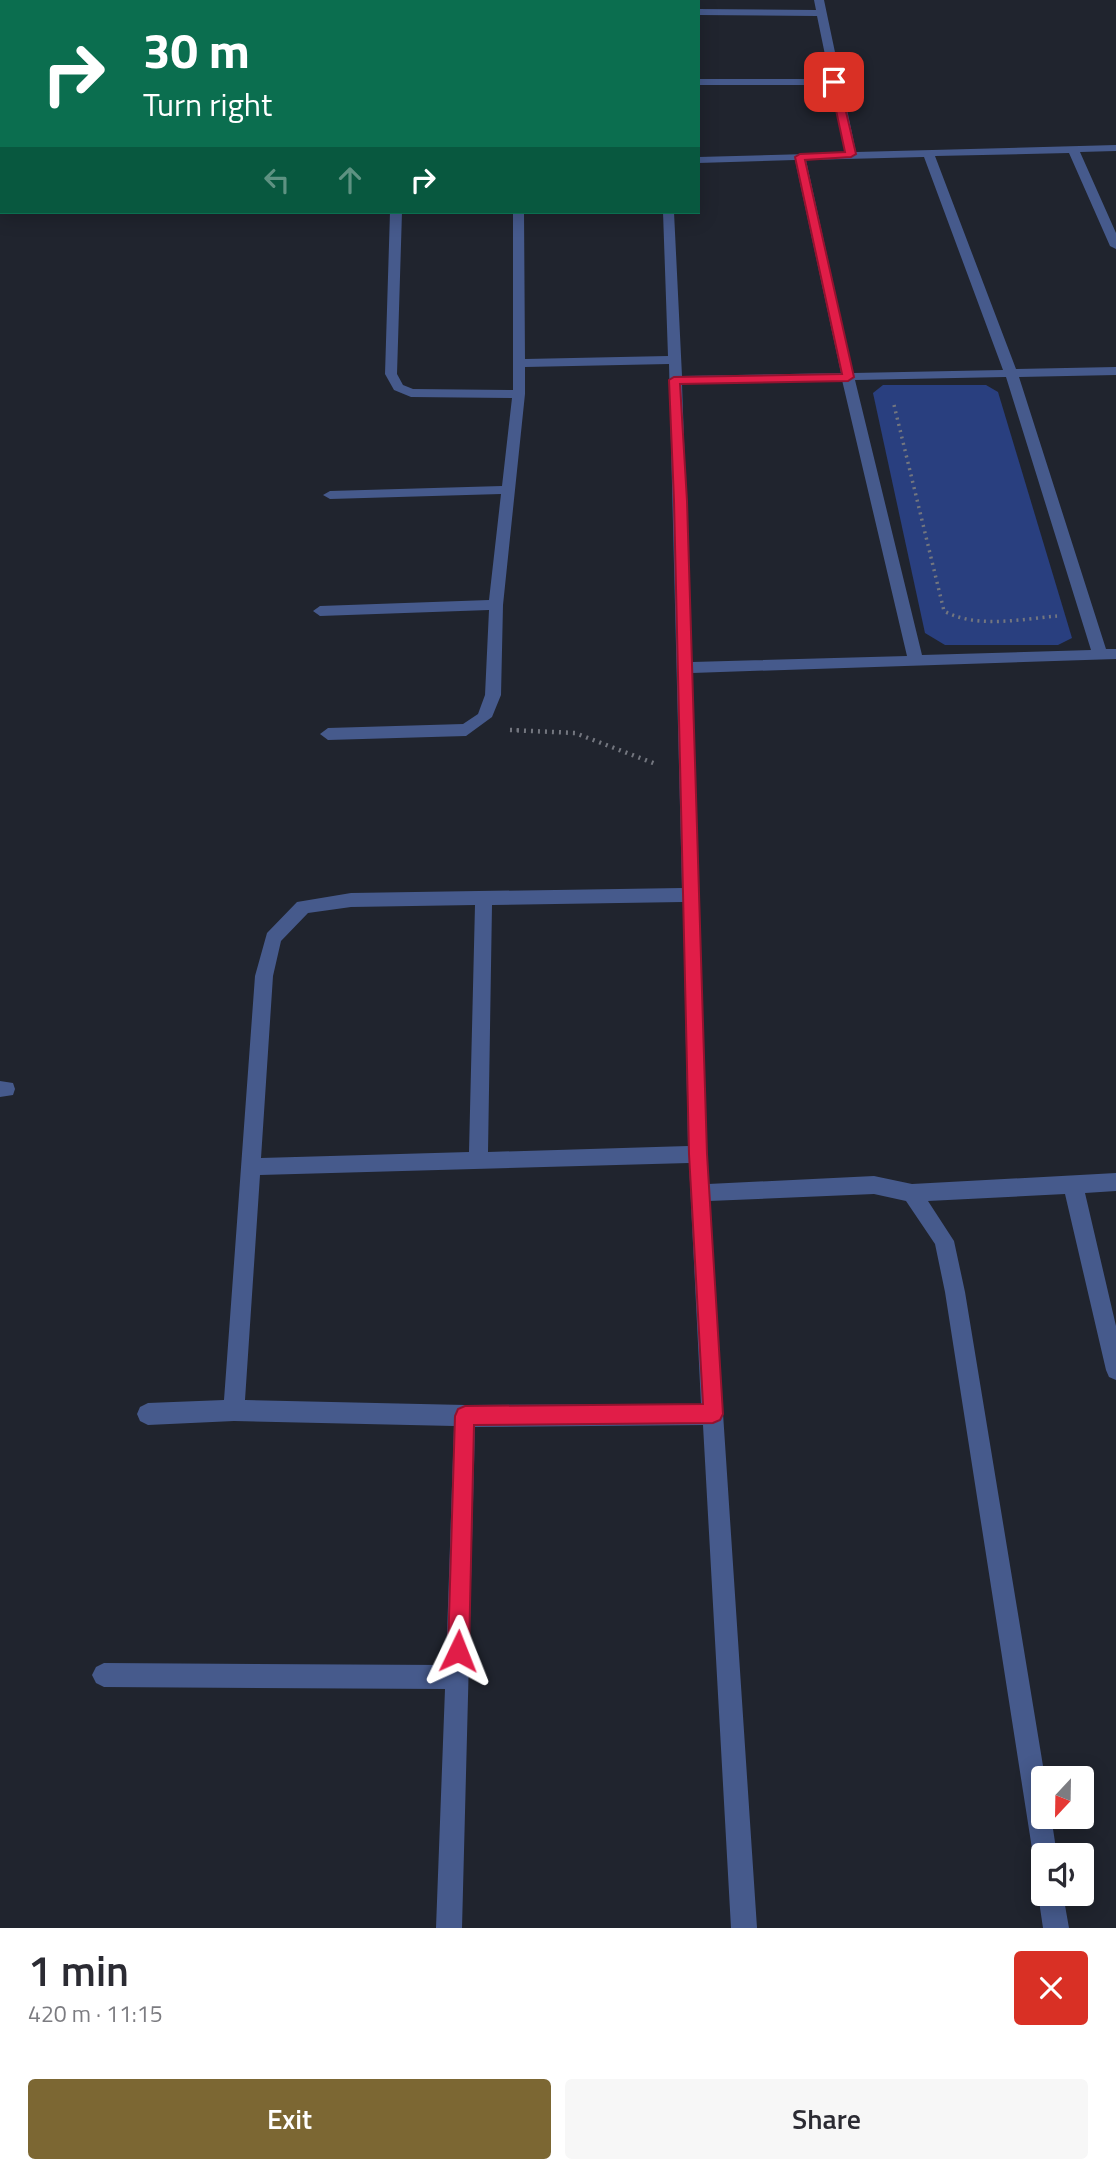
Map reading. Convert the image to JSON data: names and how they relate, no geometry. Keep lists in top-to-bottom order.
{
  "north": "bottom",
  "page": {
    "turn": ["30 m", "Turn right"],
    "heading": ["1 min", "420 m · 11:15"],
    "buttons": ["Exit", "Share"]
  }
}
